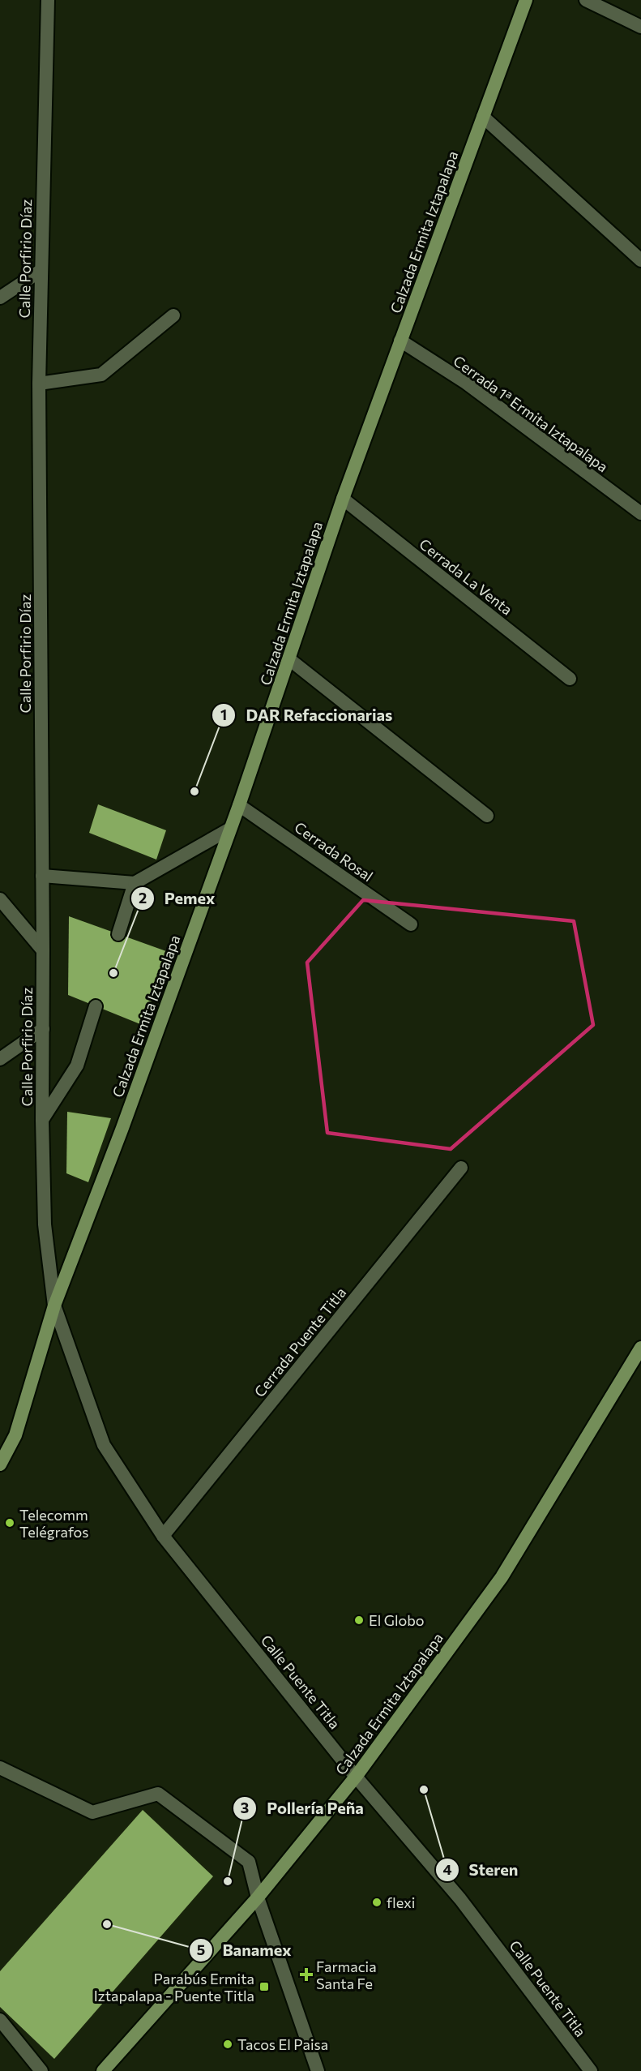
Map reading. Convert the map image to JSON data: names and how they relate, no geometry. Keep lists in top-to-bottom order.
{
  "streets": {
    "main road": ["Calzada Ermita Iztapalapa"],
    "street": [
      "Calle Porfirio Díaz",
      "Cerrada 1ª Ermita Iztapalapa",
      "Cerrada La Venta",
      "Cerrada Rosal",
      "Cerrada Puente Titla",
      "Calle Puente Titla"
    ]
  },
  "crossings": [
    ["Calzada Ermita Iztapalapa", "Calle Porfirio Díaz"],
    ["Calzada Ermita Iztapalapa", "Cerrada 1ª Ermita Iztapalapa"],
    ["Calzada Ermita Iztapalapa", "Cerrada La Venta"],
    ["Calzada Ermita Iztapalapa", "Cerrada Rosal"],
    ["Calzada Ermita Iztapalapa", "Calle Puente Titla"],
    ["Calle Porfirio Díaz", "Calle Puente Titla"],
    ["Cerrada Puente Titla", "Calle Puente Titla"]
  ],
  "places": {
    "other": [
      "DAR Refaccionarias",
      "Pemex",
      "Telecomm Telégrafos",
      "El Globo",
      "Steren",
      "Pollería Peña",
      "flexi",
      "Banamex",
      "Tacos El Paisa"
    ],
    "health": ["Farmacia Santa Fe"],
    "transit": ["Parabús Ermita Iztapalapa - Puente Titla"]
  }
}
